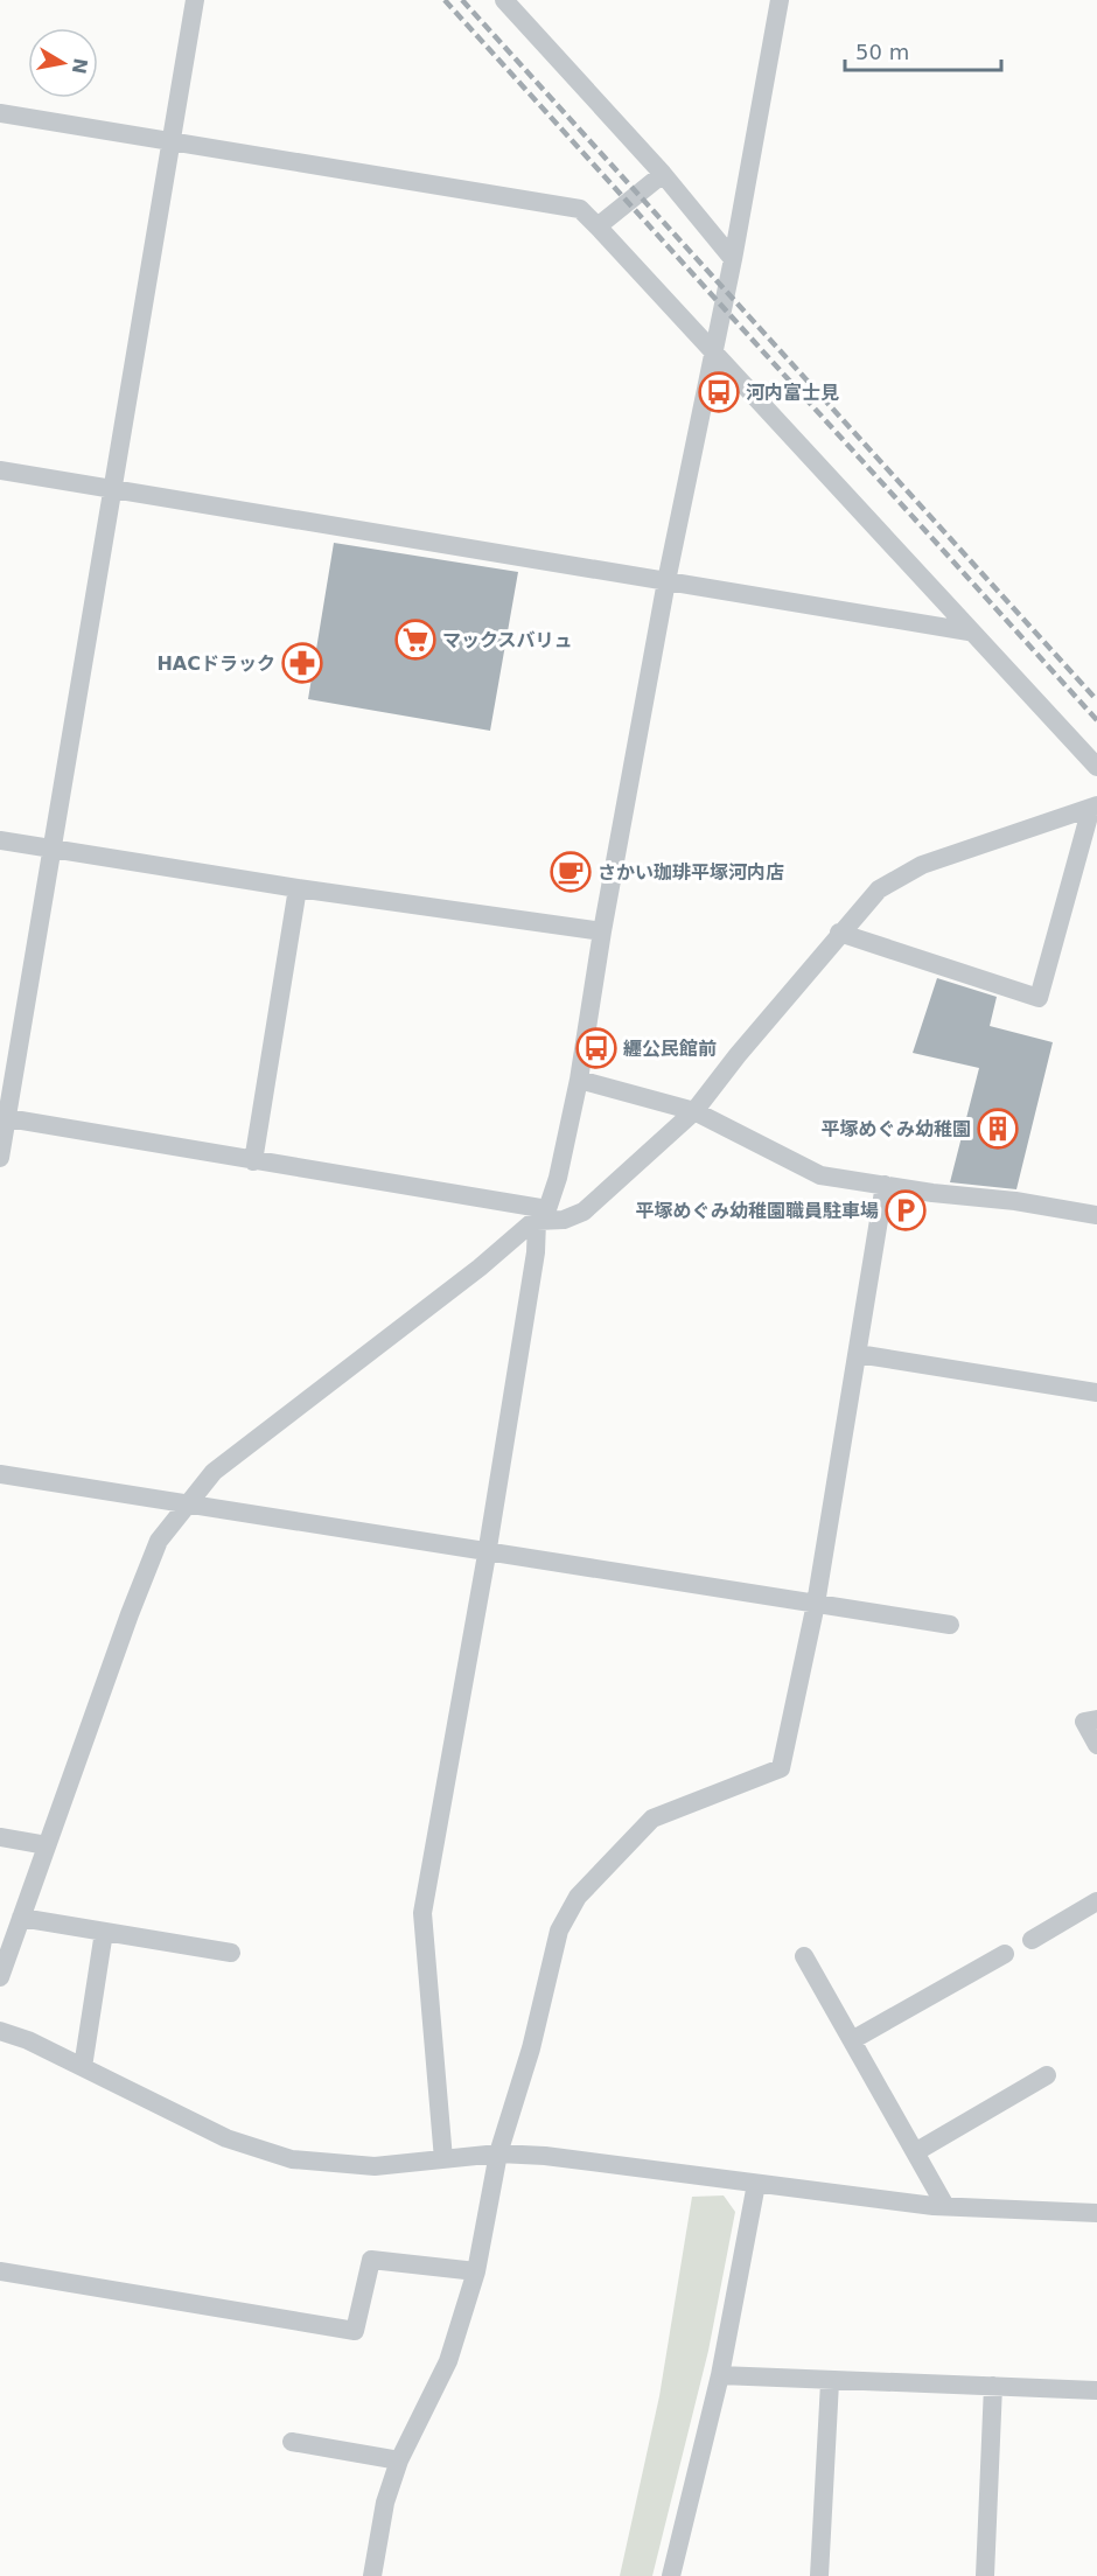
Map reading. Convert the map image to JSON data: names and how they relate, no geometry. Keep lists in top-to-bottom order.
{
  "places": {
    "bus stop": ["河内富士見", "纒公民館前"],
    "supermarket": ["マックスバリュ"],
    "pharmacy": ["HACドラック"],
    "cafe": ["さかい珈琲平塚河内店"],
    "building": ["平塚めぐみ幼稚園"],
    "parking": ["平塚めぐみ幼稚園職員駐車場"]
  },
  "scale_bar": "50 m",
  "north": "right"
}
